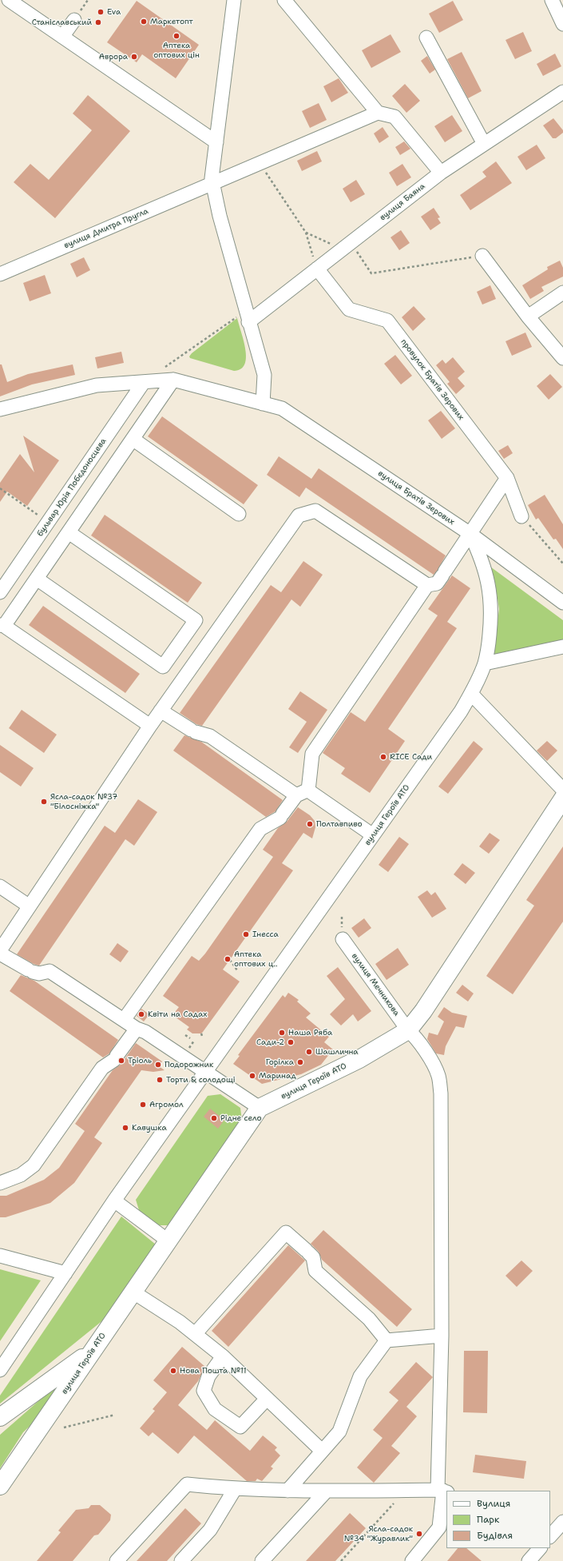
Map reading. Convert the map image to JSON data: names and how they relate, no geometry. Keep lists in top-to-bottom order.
{
  "streets": {
    "main road": ["вулиця Героїв АТО"],
    "street": [
      "вулиця Баяна",
      "вулиця Дмитра Пругла",
      "провулок Братів Зерових",
      "бульвар Юрія Побєдоносцева",
      "вулиця Братів Зерових",
      "вулиця Мечникова"
    ]
  },
  "crossings": [
    ["вулиця Баяна", "провулок Братів Зерових"],
    ["бульвар Юрія Побєдоносцева", "вулиця Братів Зерових"],
    ["вулиця Братів Зерових", "вулиця Героїв АТО"],
    ["вулиця Героїв АТО", "вулиця Мечникова"]
  ],
  "places": [
    "Eva",
    "Маркетопт",
    "Станіславський",
    "Аптека оптових цін",
    "Аврора",
    "RICE Сади",
    "Ясла-садок №37 \"Білосніжка\"",
    "Полтавпиво",
    "Інесса",
    "Аптека оптових ц‥",
    "Квіти на Садах",
    "Наша Ряба",
    "Сади-2",
    "Шашлична",
    "Тріоль",
    "Горілка",
    "Подорожник",
    "Маринад",
    "Торти & солодощі",
    "Агромол",
    "Рідне село",
    "Кавушка",
    "Нова Пошта №11",
    "Ясла-садок №34 \"Журавлик\""
  ],
  "legend": ["Вулиця", "Парк", "Будівля"]
}
